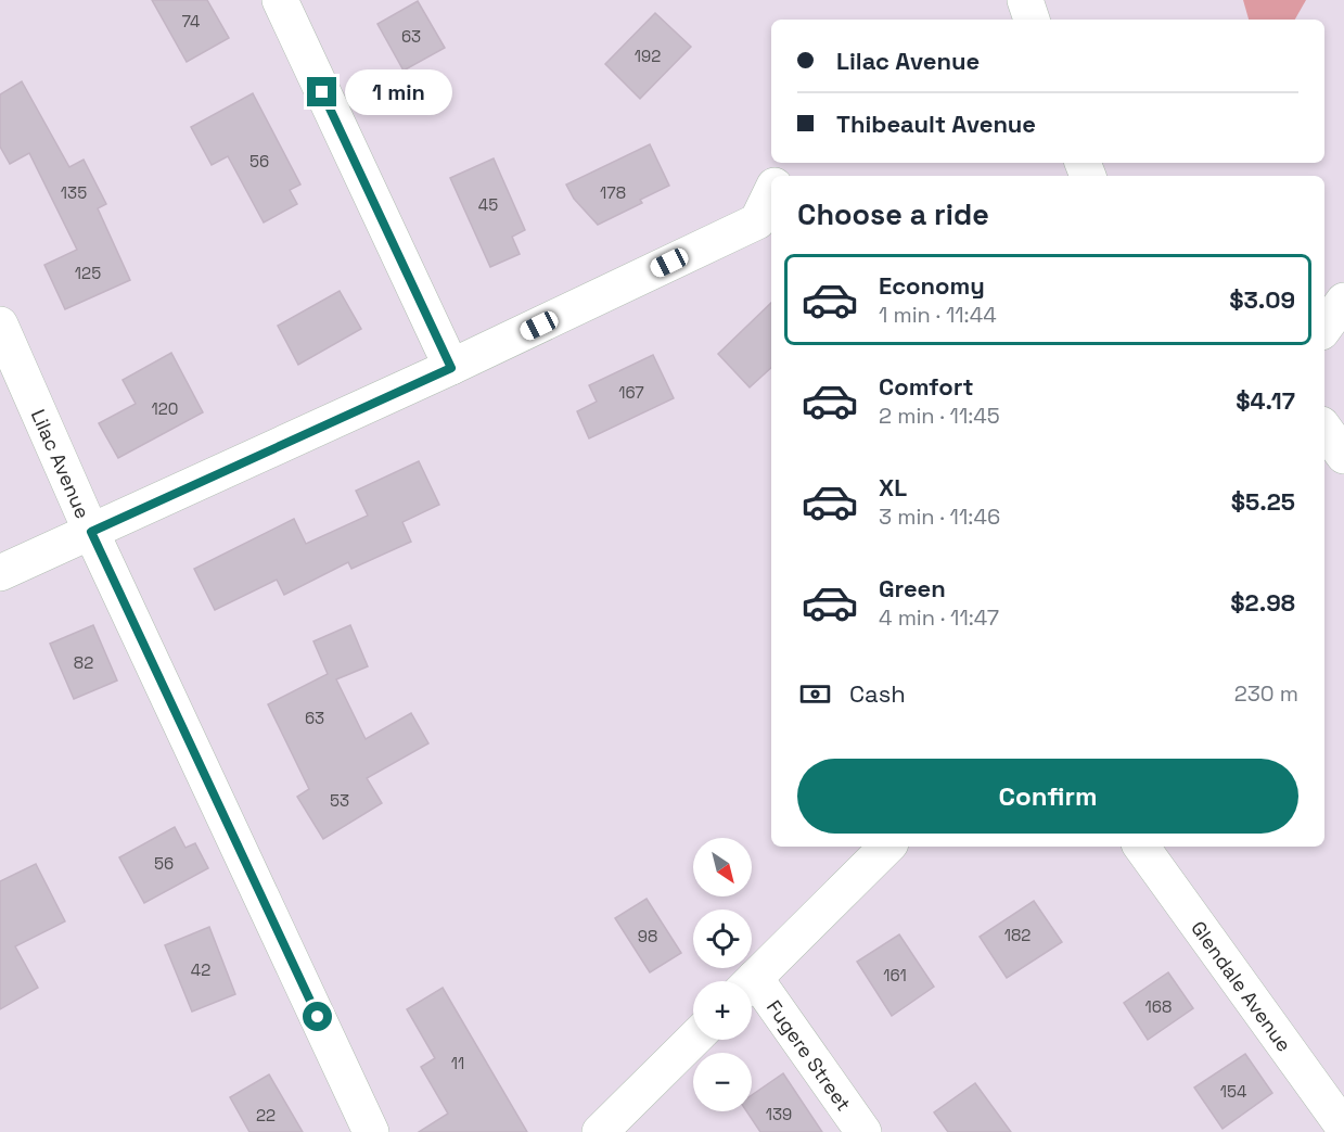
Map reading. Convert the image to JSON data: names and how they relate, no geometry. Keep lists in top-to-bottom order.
{
  "streets": {
    "street": ["Lilac Avenue", "Glendale Avenue", "Fugere Street"]
  },
  "house_numbers": [
    "74",
    "63",
    "192",
    "56",
    "135",
    "178",
    "45",
    "125",
    "167",
    "120",
    "82",
    "63",
    "53",
    "56",
    "182",
    "98",
    "42",
    "161",
    "168",
    "11",
    "154",
    "139",
    "22"
  ],
  "north": "bottom right",
  "page": {
    "banner": ["Lilac Avenue", "Thibeault Avenue"],
    "bubble": "1 min",
    "heading": "Choose a ride",
    "list": [
      {
        "name": "Economy",
        "note": "1 min · 11:44",
        "value": "$3.09"
      },
      {
        "name": "Comfort",
        "note": "2 min · 11:45",
        "value": "$4.17"
      },
      {
        "name": "XL",
        "note": "3 min · 11:46",
        "value": "$5.25"
      },
      {
        "name": "Green",
        "note": "4 min · 11:47",
        "value": "$2.98"
      }
    ],
    "pay": ["Cash", "230 m"],
    "buttons": "Confirm",
    "map_buttons": ["+", "−"]
  }
}
